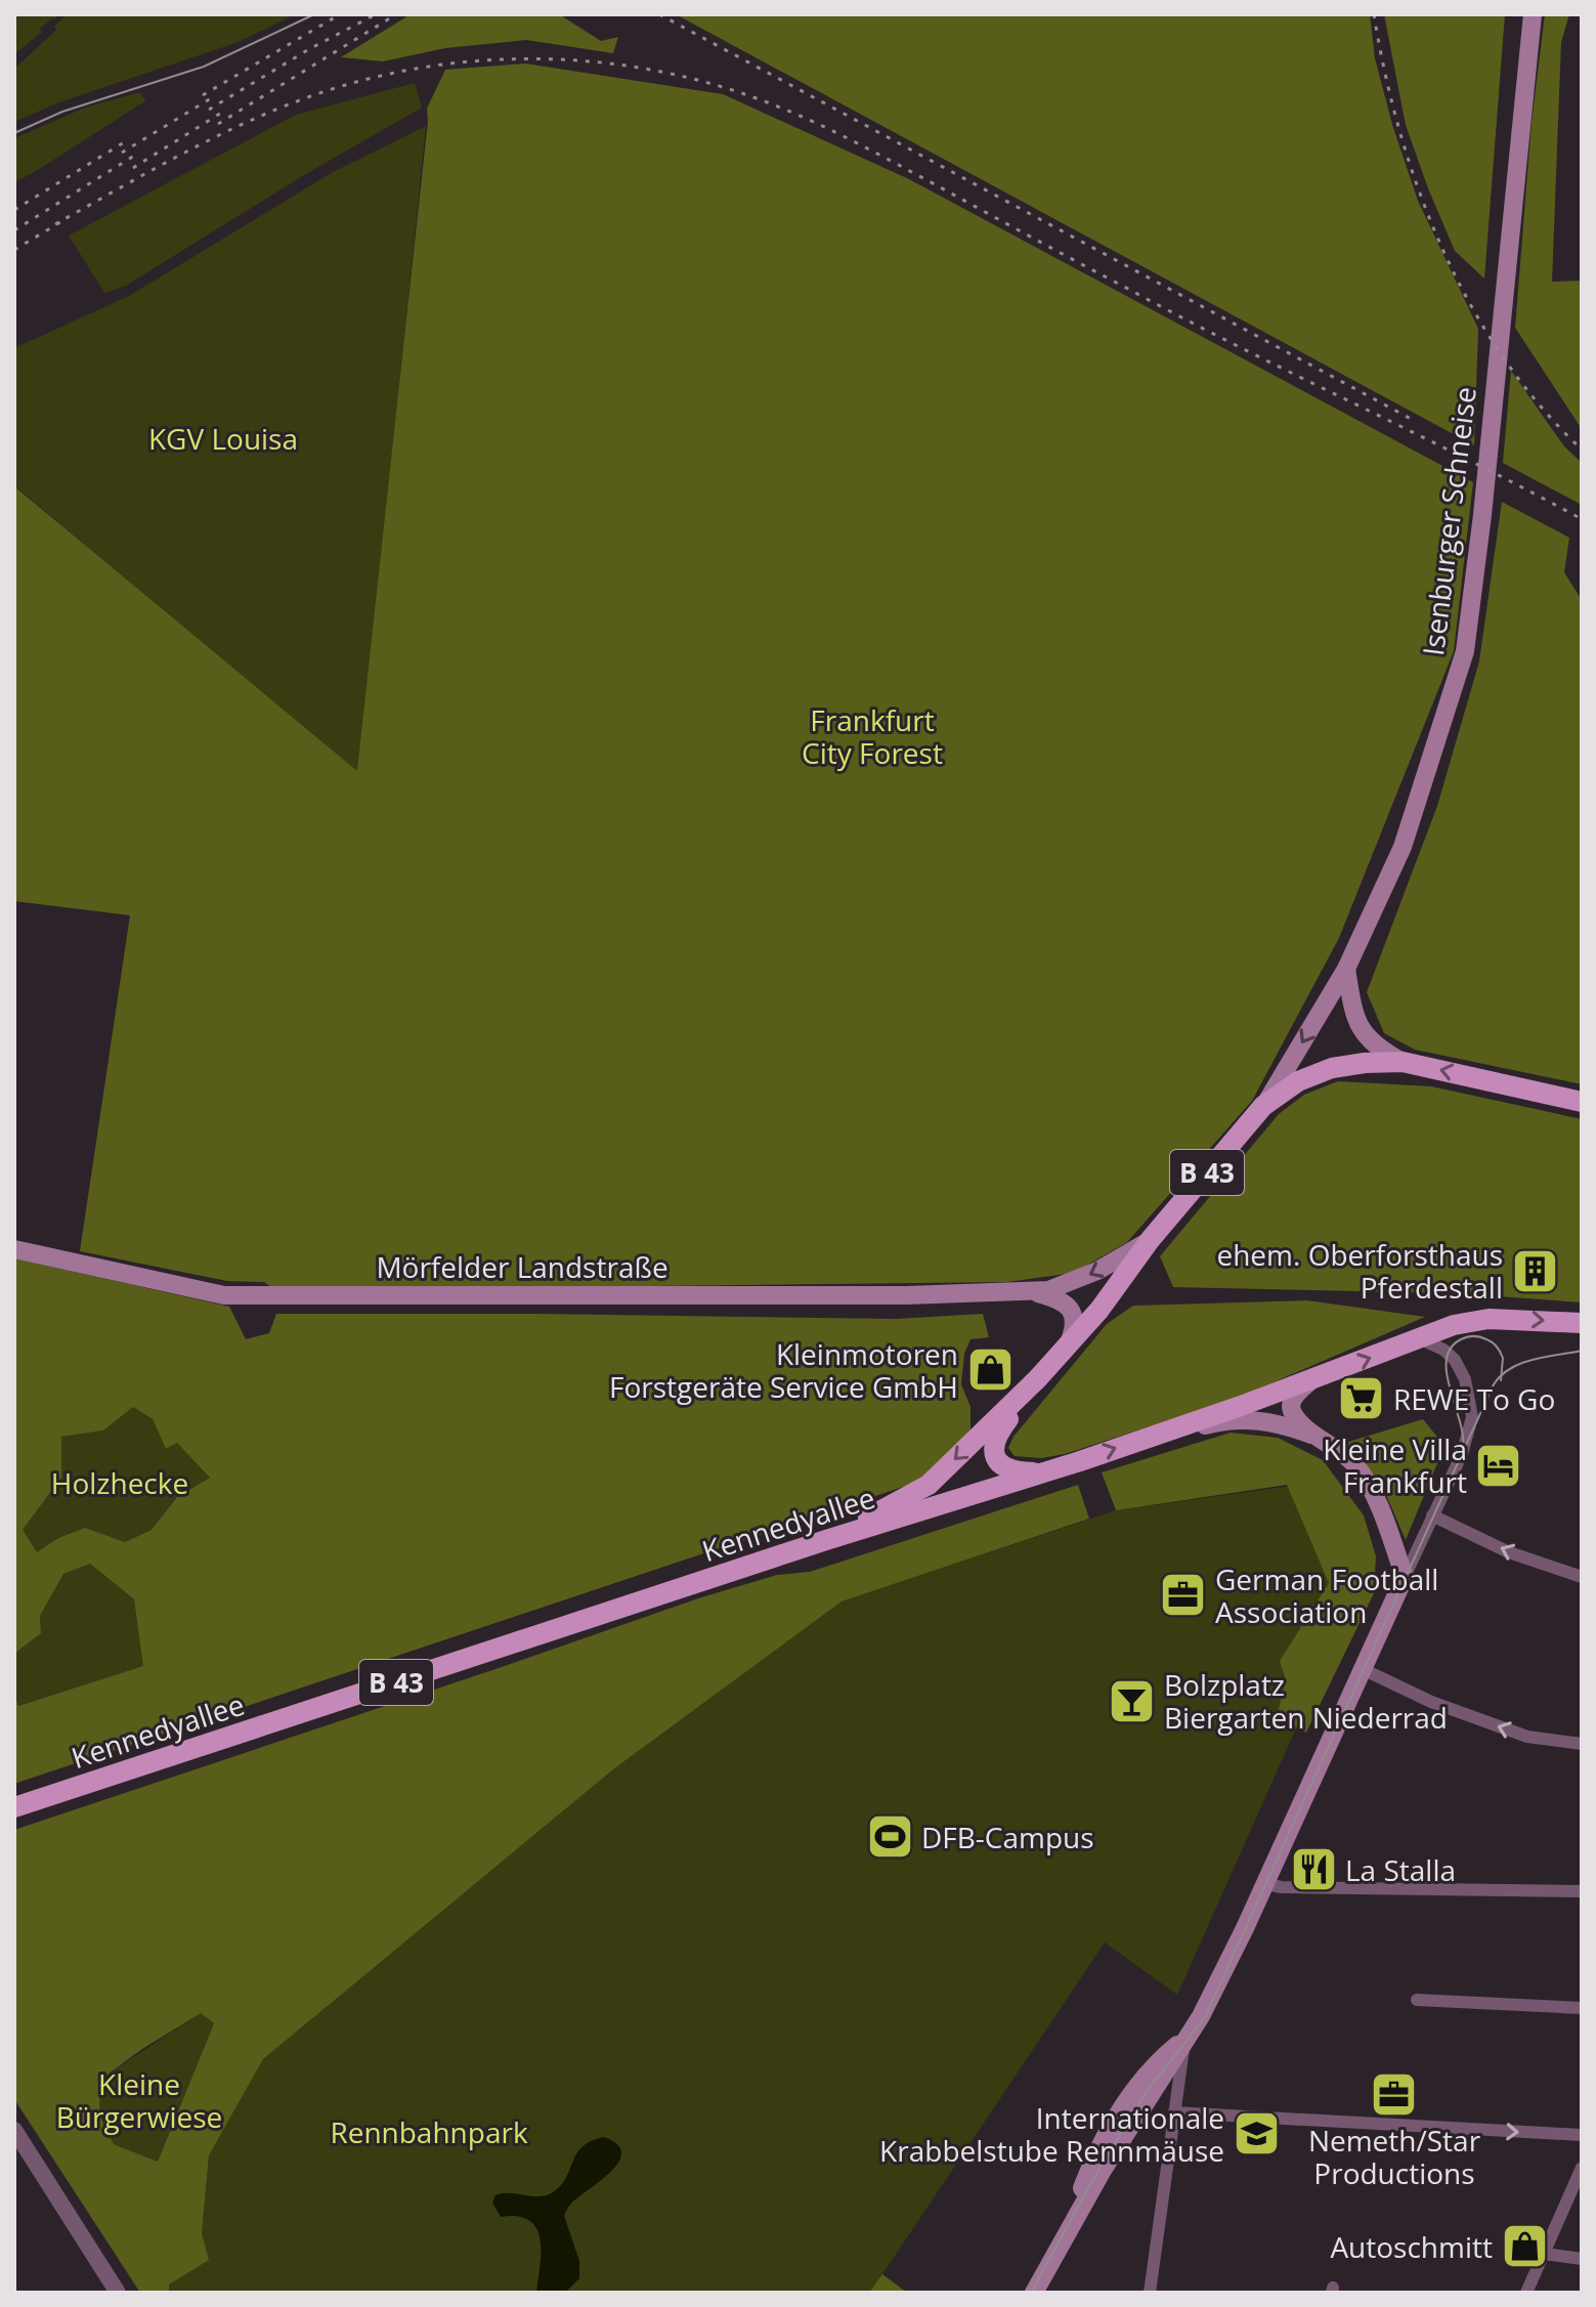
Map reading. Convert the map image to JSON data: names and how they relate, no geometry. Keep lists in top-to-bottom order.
{
  "streets": {
    "main road": [
      "Isenburger Schneise",
      "B 43",
      "Mörfelder Landstraße",
      "Kennedyallee"
    ]
  },
  "crossings": [
    ["Isenburger Schneise", "B 43"],
    ["Isenburger Schneise", "Mörfelder Landstraße"],
    ["Isenburger Schneise", "Kennedyallee"]
  ],
  "parks": [
    "KGV Louisa",
    "Frankfurt City Forest",
    "Holzhecke",
    "Kleine Bürgerwiese",
    "Rennbahnpark"
  ],
  "places": {
    "building": ["ehem. Oberforsthaus Pferdestall"],
    "shop": ["Kleinmotoren Forstgeräte Service GmbH", "Autoschmitt"],
    "supermarket": ["REWE To Go"],
    "hotel": ["Kleine Villa Frankfurt"],
    "office": ["German Football Association", "Nemeth/Star Productions"],
    "bar": ["Bolzplatz Biergarten Niederrad"],
    "sports": ["DFB-Campus"],
    "restaurant": ["La Stalla"],
    "school or university": ["Internationale Krabbelstube Rennmäuse"]
  }
}
